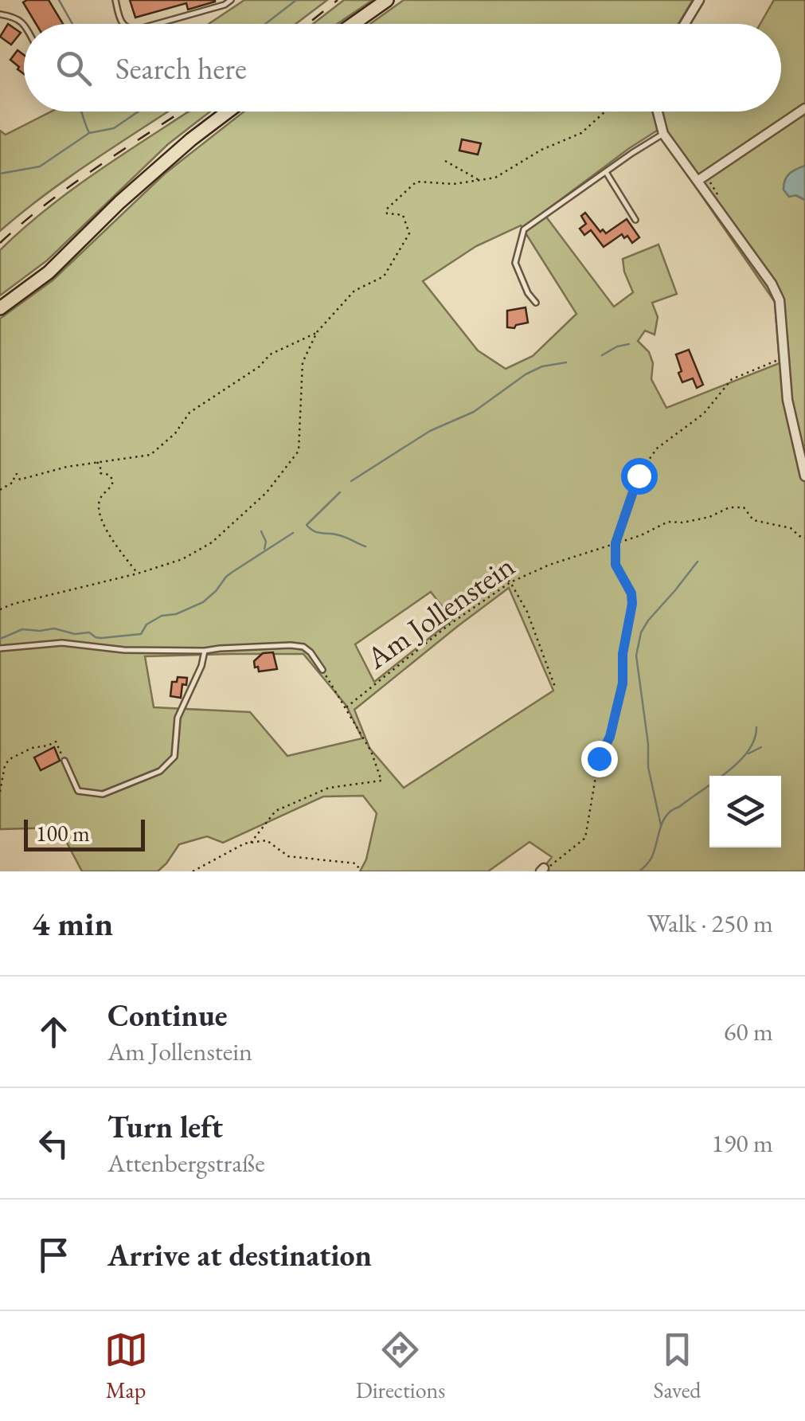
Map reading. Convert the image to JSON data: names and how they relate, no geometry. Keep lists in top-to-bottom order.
{
  "streets": {
    "lane": ["Am Jollenstein"]
  },
  "scale_bar": "100 m",
  "page": {
    "search": "Search here",
    "scale": "100 m",
    "heading": ["4 min", "Walk · 250 m"],
    "list": [
      ["Continue", "Am Jollenstein", "60 m"],
      ["Turn left", "Attenbergstraße", "190 m"],
      "Arrive at destination"
    ],
    "nav": ["Map", "Directions", "Saved"]
  }
}
